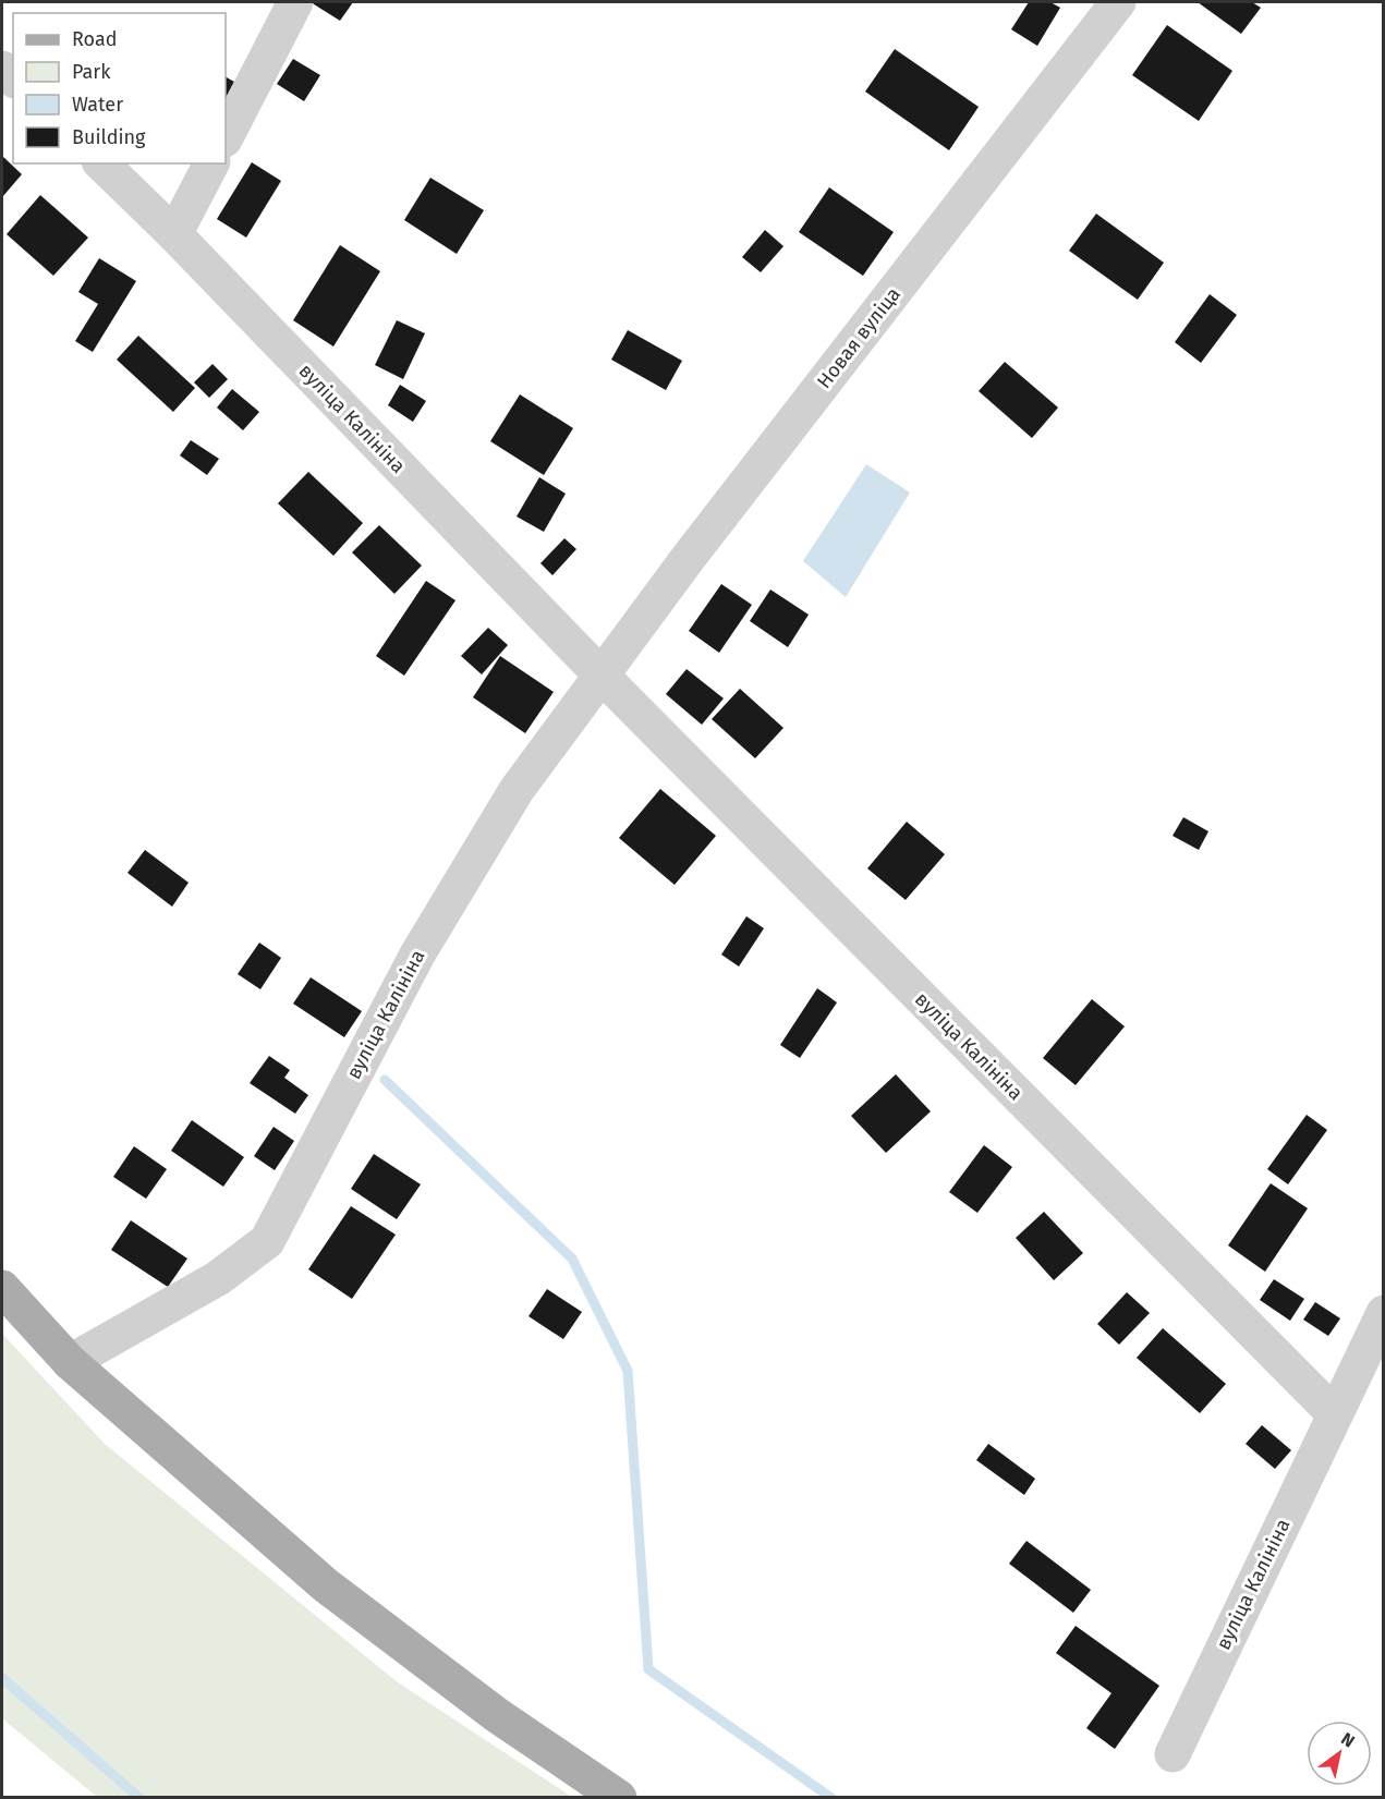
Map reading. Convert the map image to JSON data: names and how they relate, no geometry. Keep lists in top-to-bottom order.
{
  "streets": {
    "street": ["Новая вуліца", "вуліца Калініна"]
  },
  "crossings": [
    ["Новая вуліца", "вуліца Калініна"]
  ],
  "legend": [
    "Road",
    "Park",
    "Water",
    "Building"
  ],
  "north": "top right"
}
